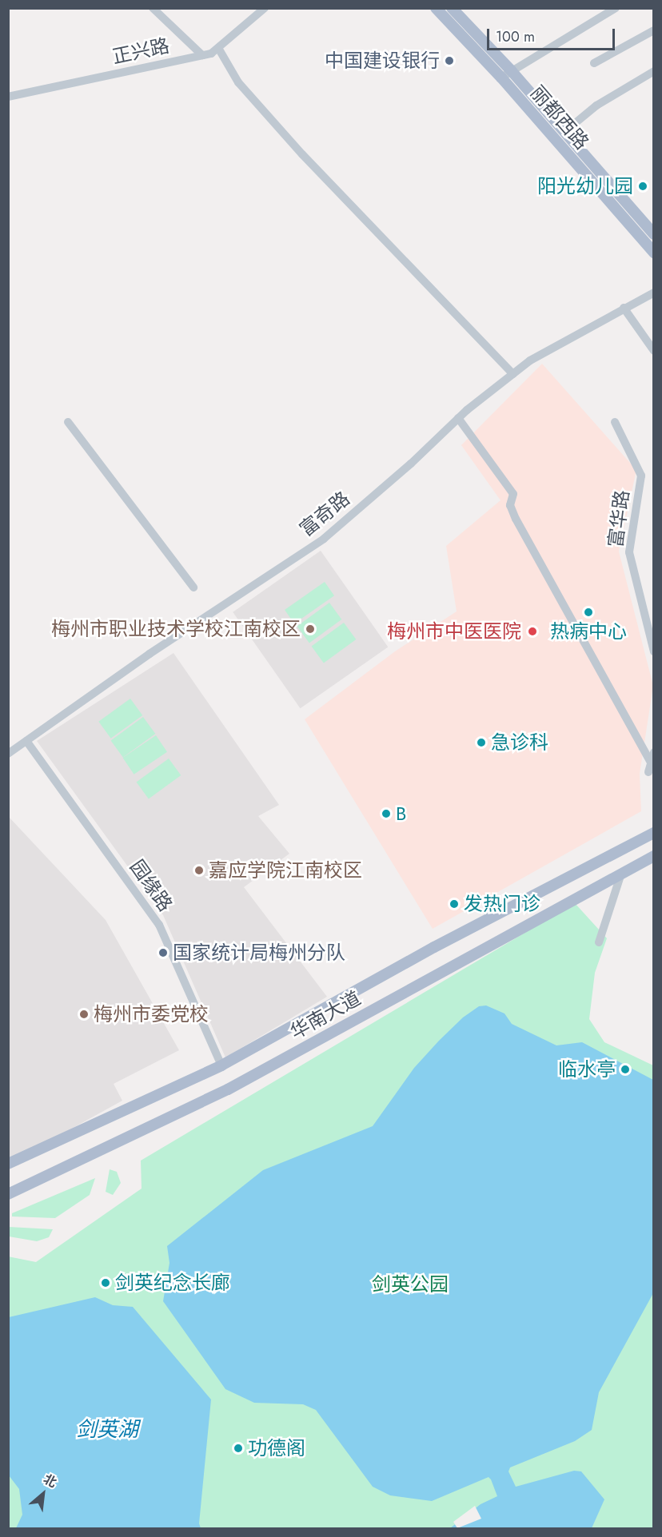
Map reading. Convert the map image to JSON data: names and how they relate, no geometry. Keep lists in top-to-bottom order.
{
  "streets": {
    "main road": ["丽都西路", "华南大道"],
    "street": [
      "正兴路",
      "富奇路",
      "富华路",
      "园缘路"
    ]
  },
  "crossings": [
    ["富奇路", "园缘路"],
    ["园缘路", "华南大道"]
  ],
  "water": ["剑英湖"],
  "parks": ["剑英公园"],
  "places": [
    "中国建设银行",
    "阳光幼儿园",
    "热病中心",
    "梅州市职业技术学校江南校区",
    "梅州市中医医院",
    "急诊科",
    "B",
    "嘉应学院江南校区",
    "发热门诊",
    "国家统计局梅州分队",
    "梅州市委党校",
    "临水亭",
    "剑英纪念长廊",
    "功德阁"
  ],
  "scale_bar": "100 m",
  "north": "top right"
}
